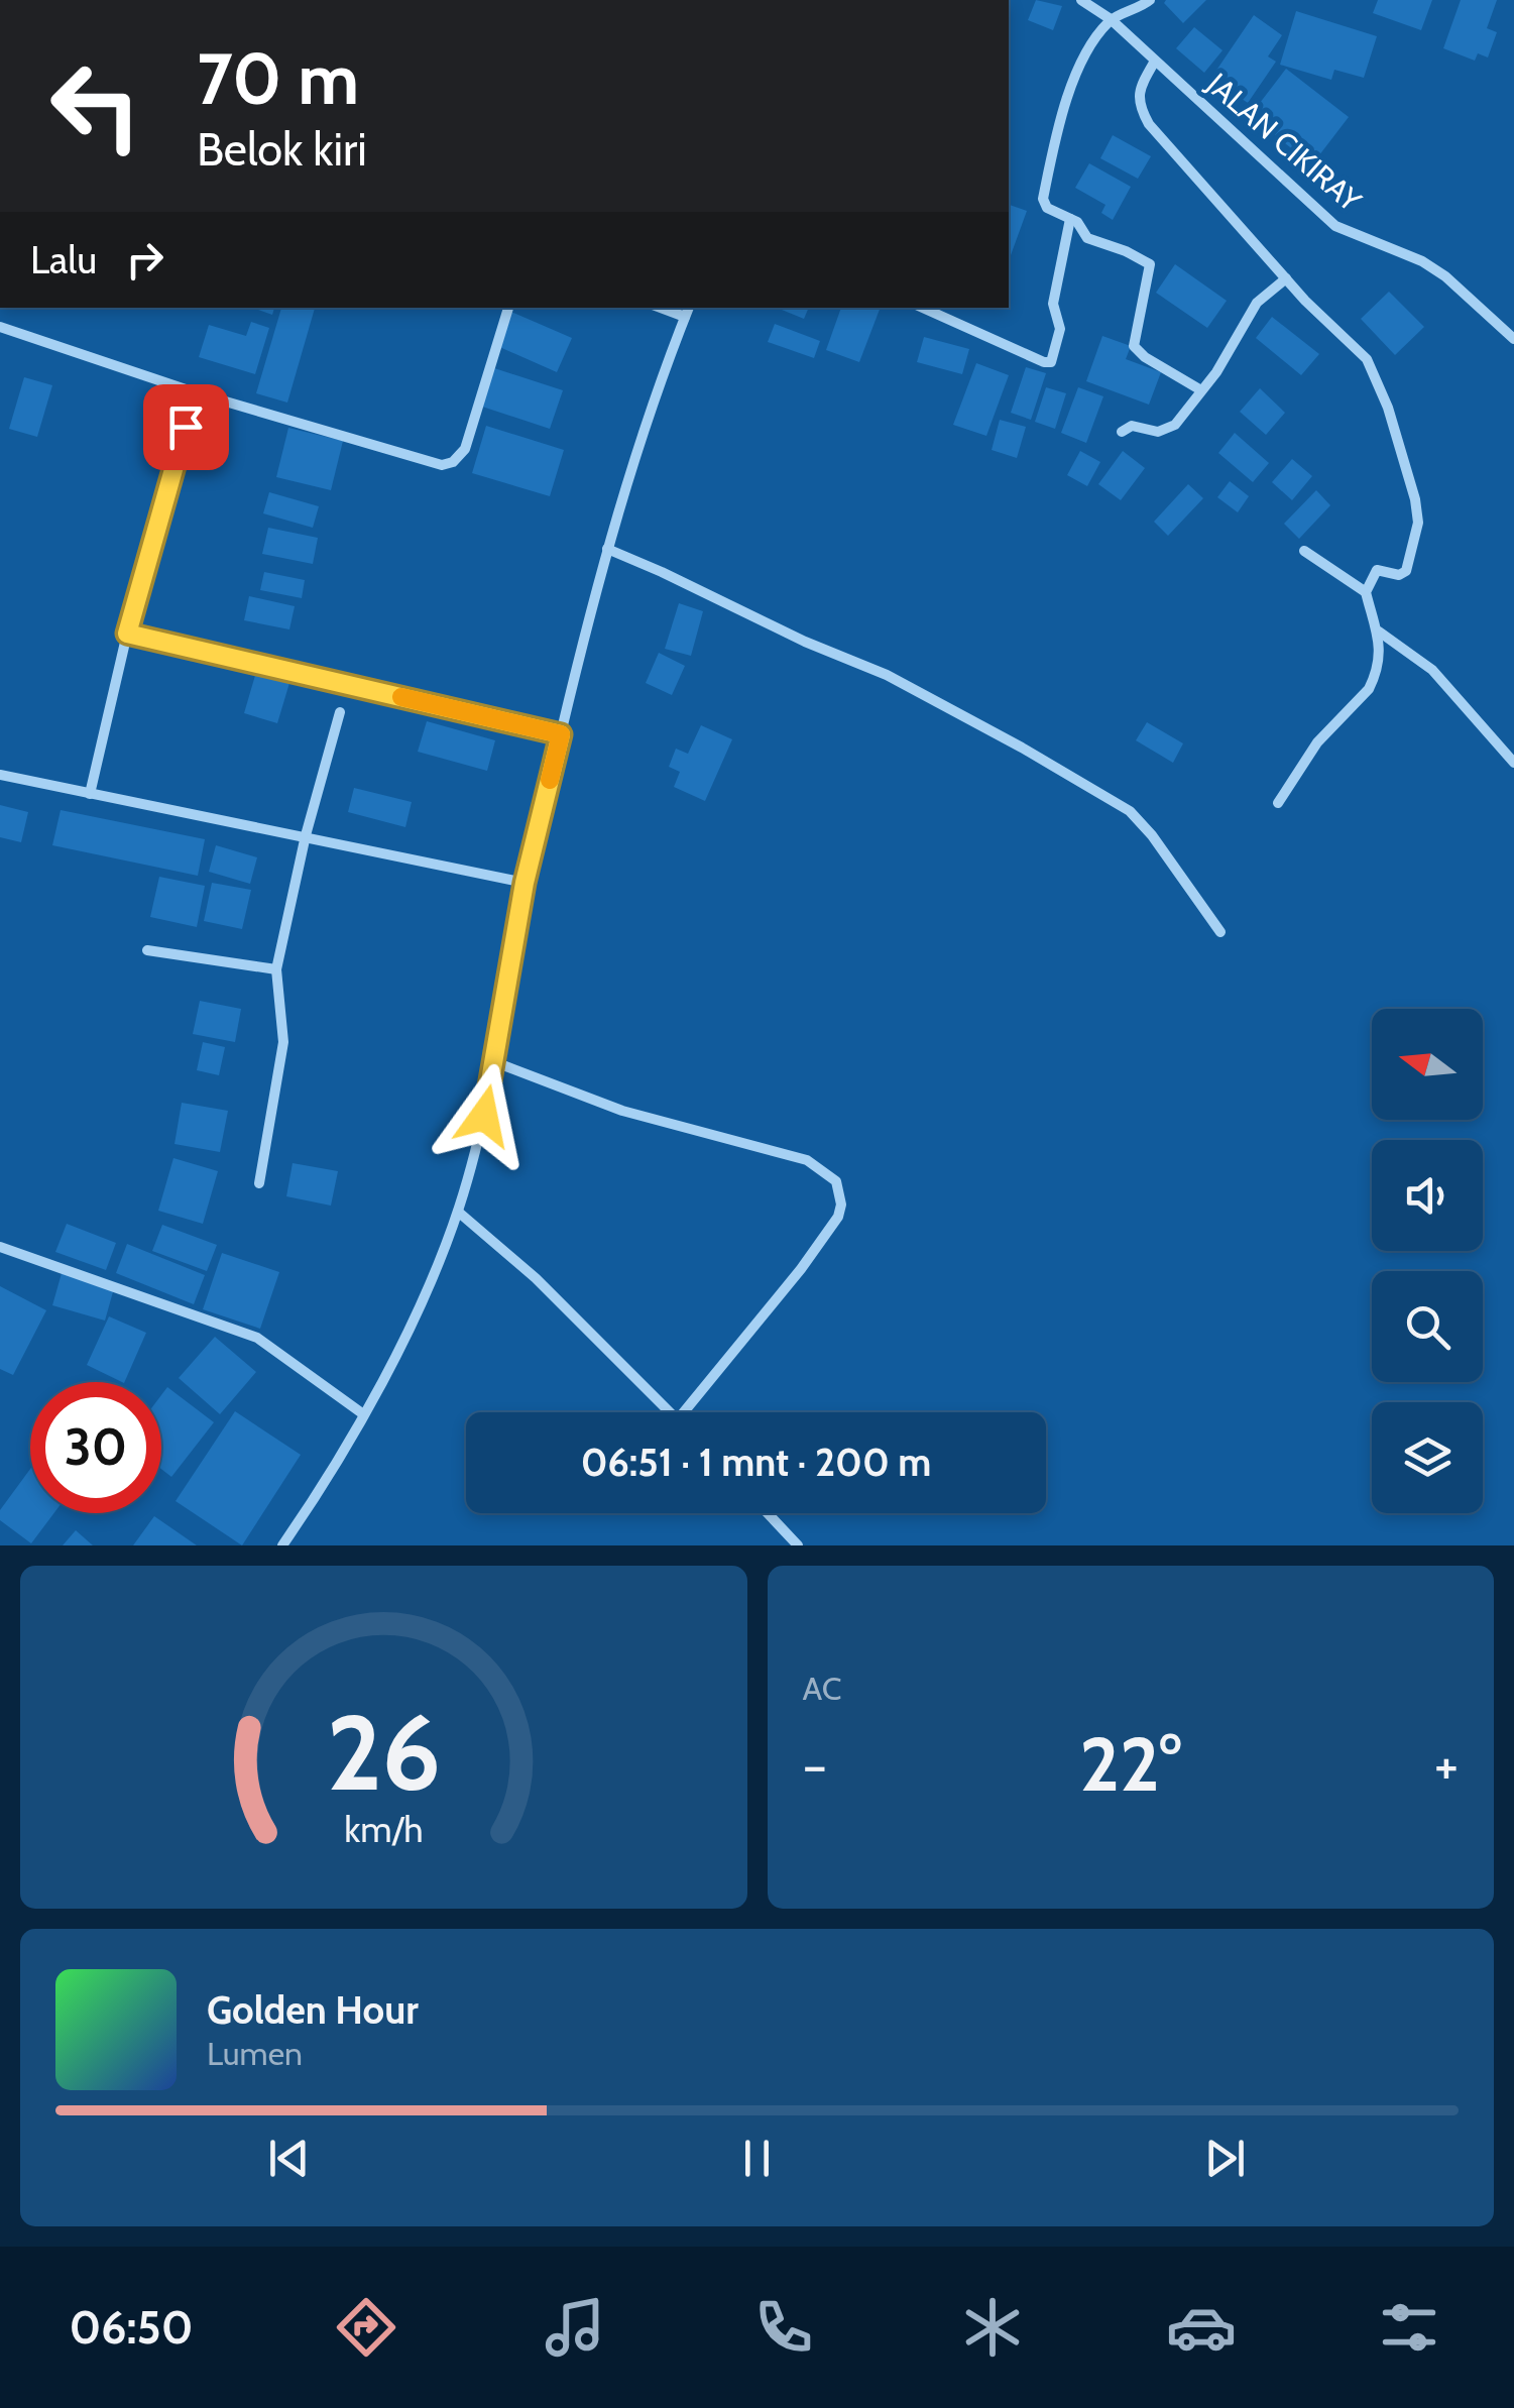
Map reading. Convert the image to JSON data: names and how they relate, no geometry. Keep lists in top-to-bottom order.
{
  "streets": {
    "street": ["JALAN CIKIRAY"]
  },
  "north": "left",
  "page": {
    "turn": ["70 m", "Belok kiri"],
    "then": "Lalu",
    "limit": "30",
    "trip": "06:51 · 1 mnt · 200 m",
    "tile": "AC",
    "heat": ["−", "22°", "+"],
    "song": ["Golden Hour", "Lumen"],
    "tabs": "06:50",
    "gauge": ["26", "km/h"]
  }
}
